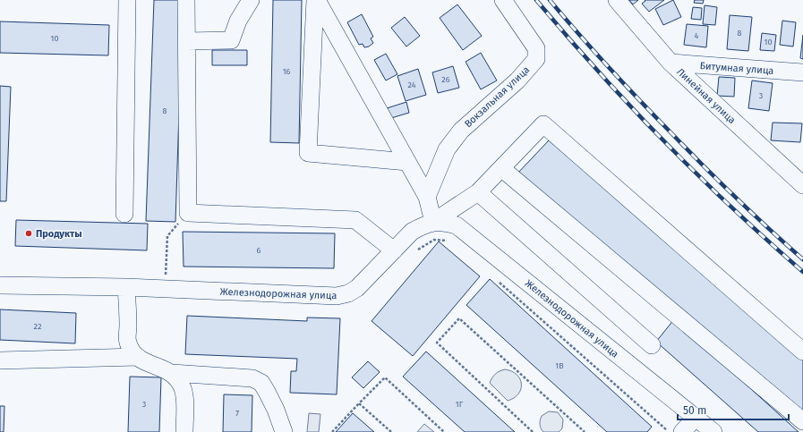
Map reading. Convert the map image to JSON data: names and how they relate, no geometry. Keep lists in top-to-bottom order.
{
  "streets": {
    "street": [
      "Битумная улица",
      "Линейная улица",
      "Вокзальная улица",
      "Железнодорожная улица"
    ]
  },
  "crossings": [
    ["Битумная улица", "Линейная улица"]
  ],
  "places": ["Продукты"],
  "house_numbers": [
    "8",
    "4",
    "10",
    "10",
    "16",
    "26",
    "24",
    "3",
    "8",
    "6",
    "22",
    "1В",
    "3",
    "1Г",
    "7"
  ],
  "scale_bar": "50 m"
}
